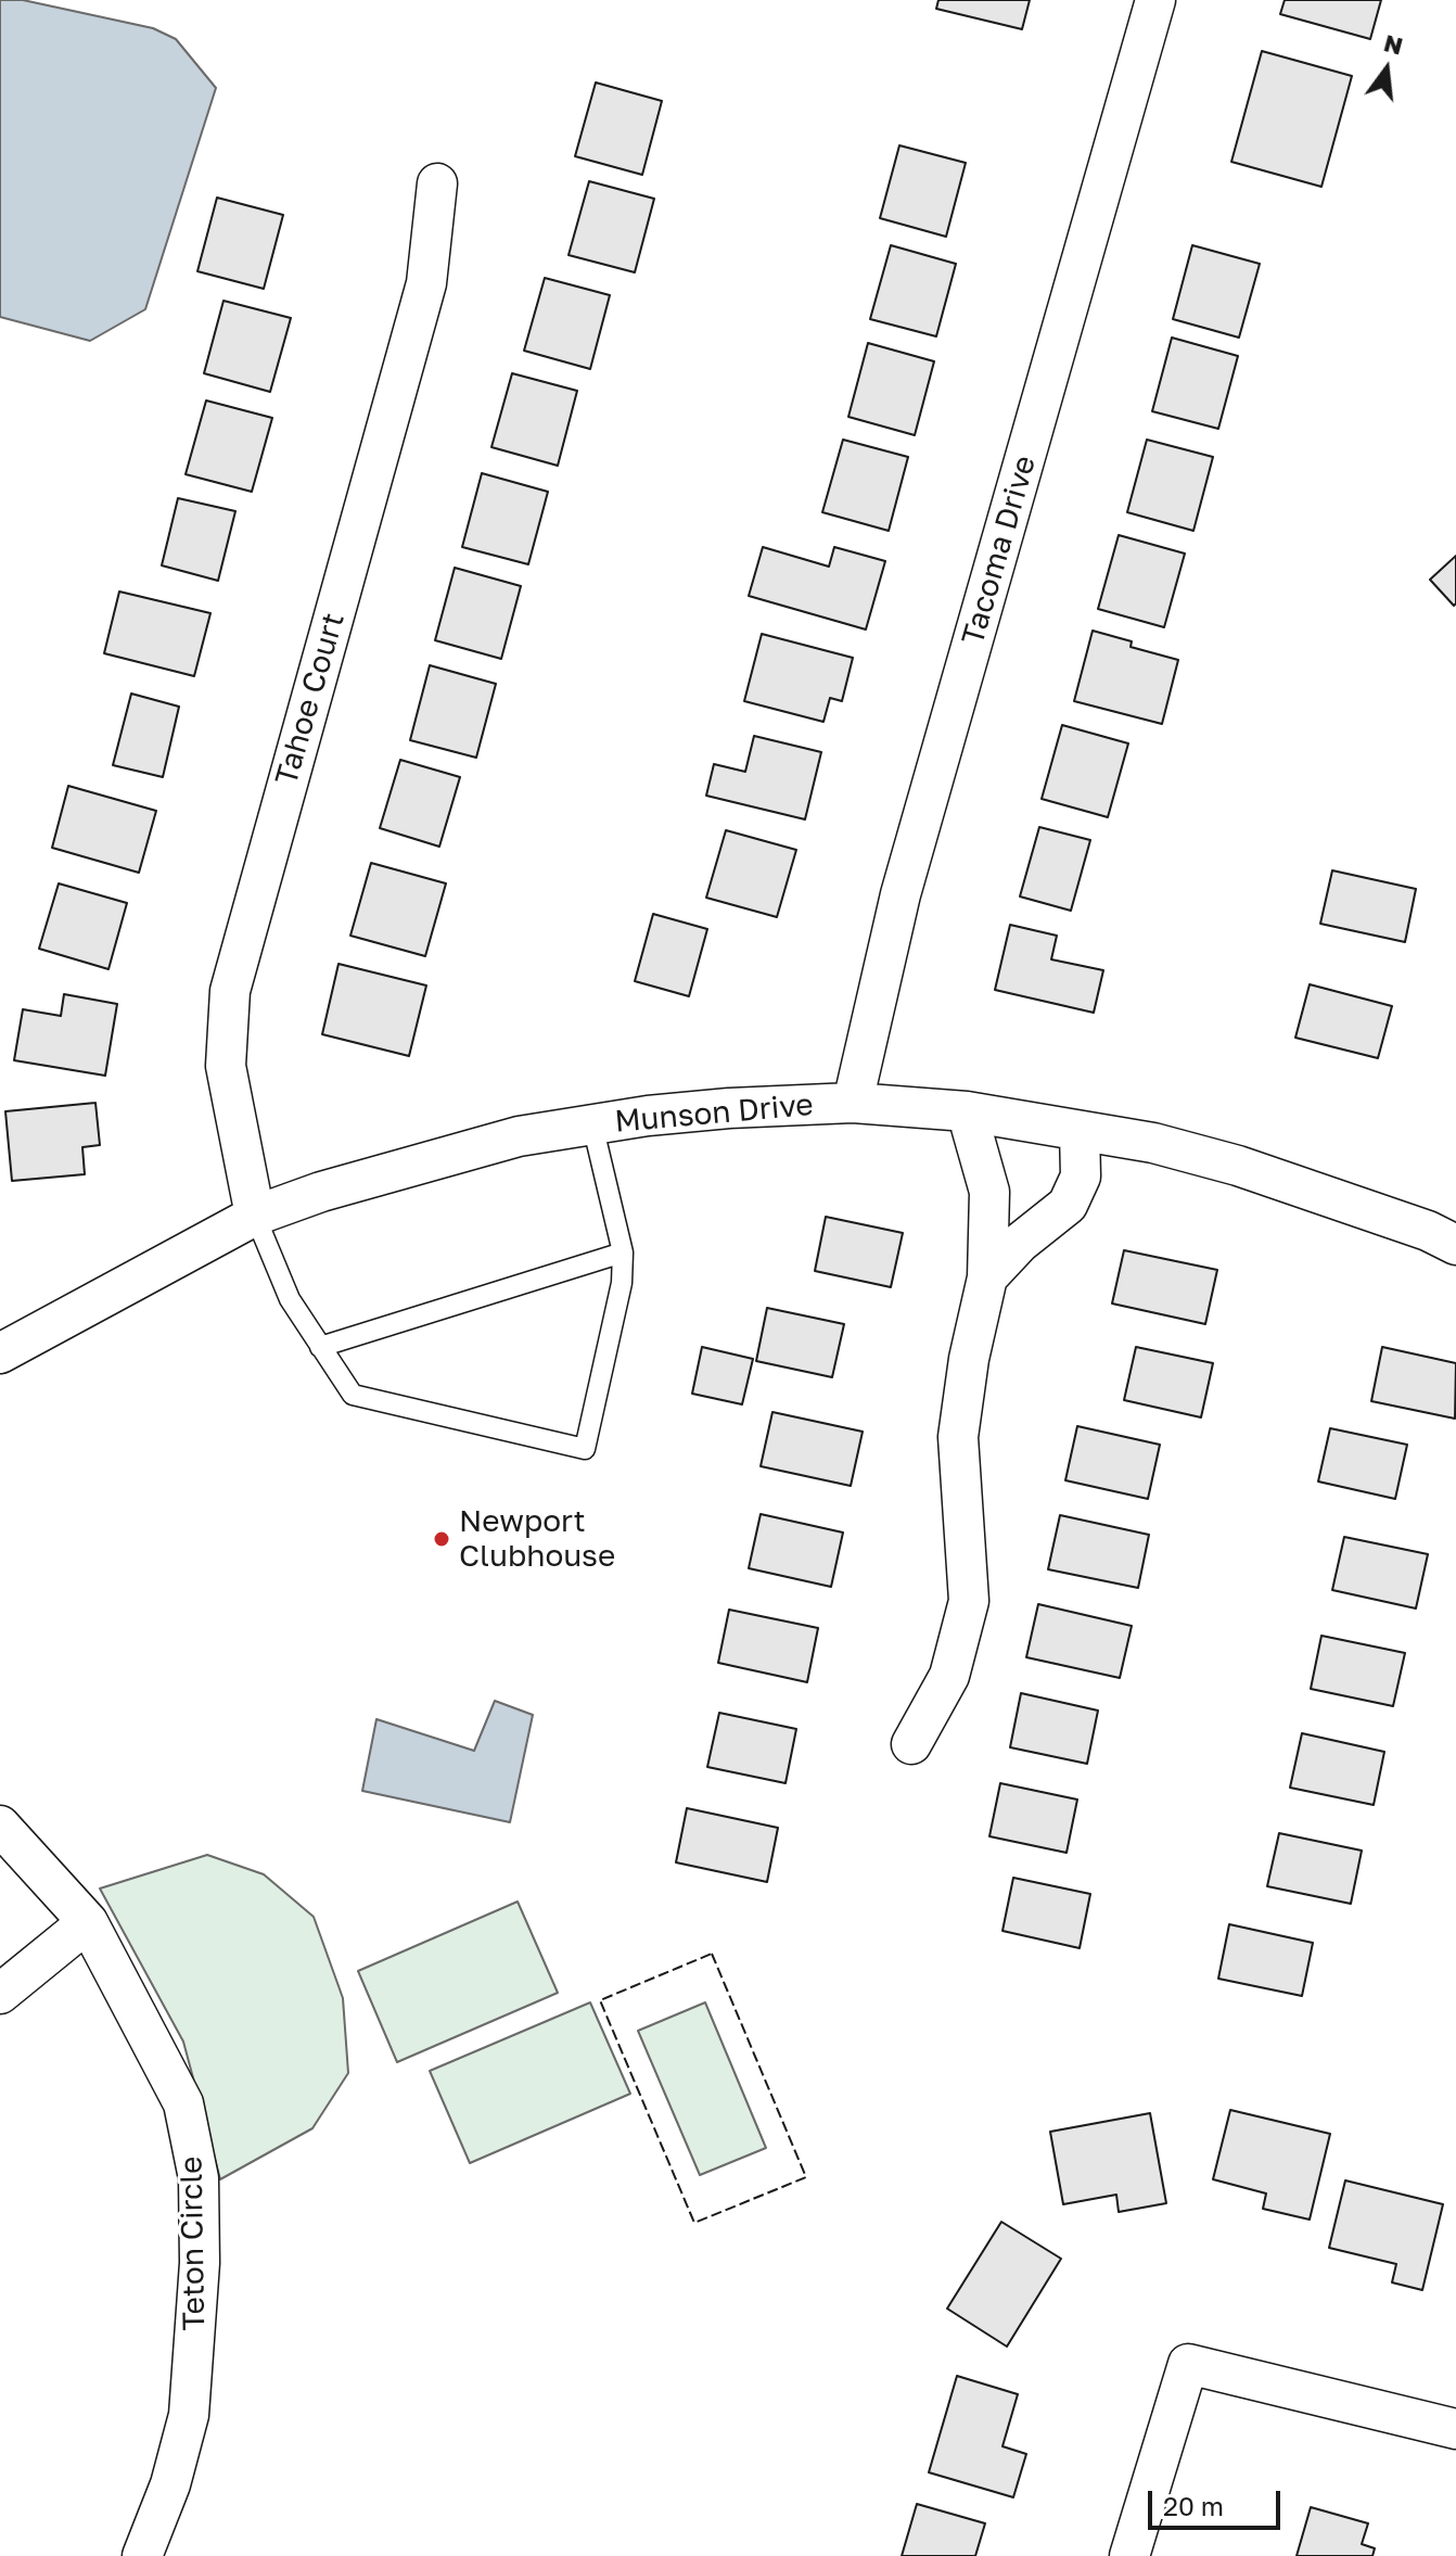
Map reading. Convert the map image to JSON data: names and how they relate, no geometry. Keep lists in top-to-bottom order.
{
  "streets": {
    "street": [
      "Tacoma Drive",
      "Tahoe Court",
      "Munson Drive",
      "Teton Circle"
    ]
  },
  "crossings": [
    ["Tacoma Drive", "Munson Drive"],
    ["Tahoe Court", "Munson Drive"]
  ],
  "places": ["Newport Clubhouse"],
  "scale_bar": "20 m",
  "north": "top"
}
